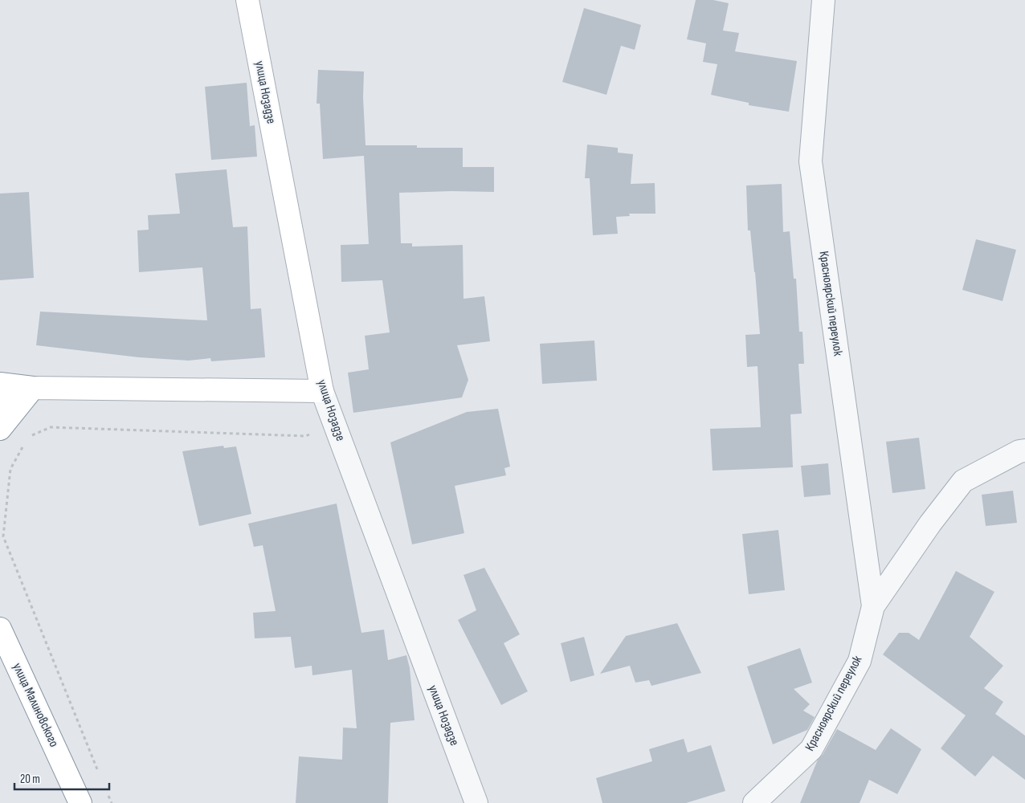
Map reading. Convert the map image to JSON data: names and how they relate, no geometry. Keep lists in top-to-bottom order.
{
  "streets": {
    "main road": ["улица Нозадзе", "улица Малиновского"],
    "street": ["Красноярский переулок"]
  },
  "scale_bar": "20 m"
}
